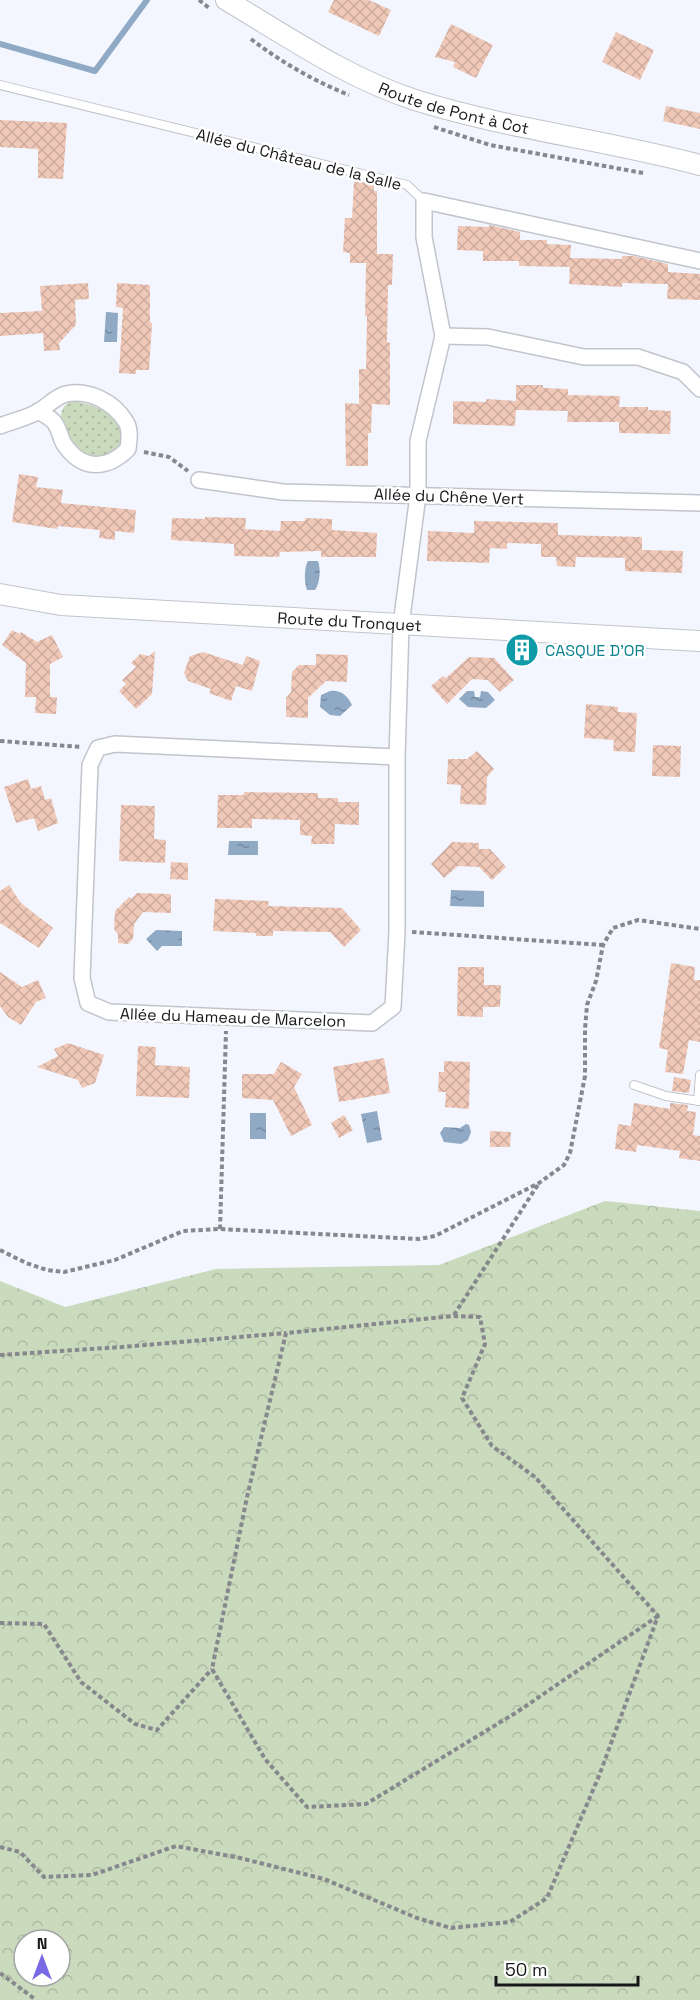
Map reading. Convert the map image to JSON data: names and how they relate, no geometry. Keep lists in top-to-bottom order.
{
  "streets": {
    "street": [
      "Route de Pont à Cot",
      "Allée du Château de la Salle",
      "Allée du Chêne Vert",
      "Route du Tronquet",
      "Allée du Hameau de Marcelon"
    ]
  },
  "crossings": [
    ["Allée du Chêne Vert", "Allée du Hameau de Marcelon"],
    ["Route du Tronquet", "Allée du Hameau de Marcelon"]
  ],
  "places": {
    "building": ["CASQUE D'OR"]
  },
  "scale_bar": "50 m",
  "north": "top"
}
